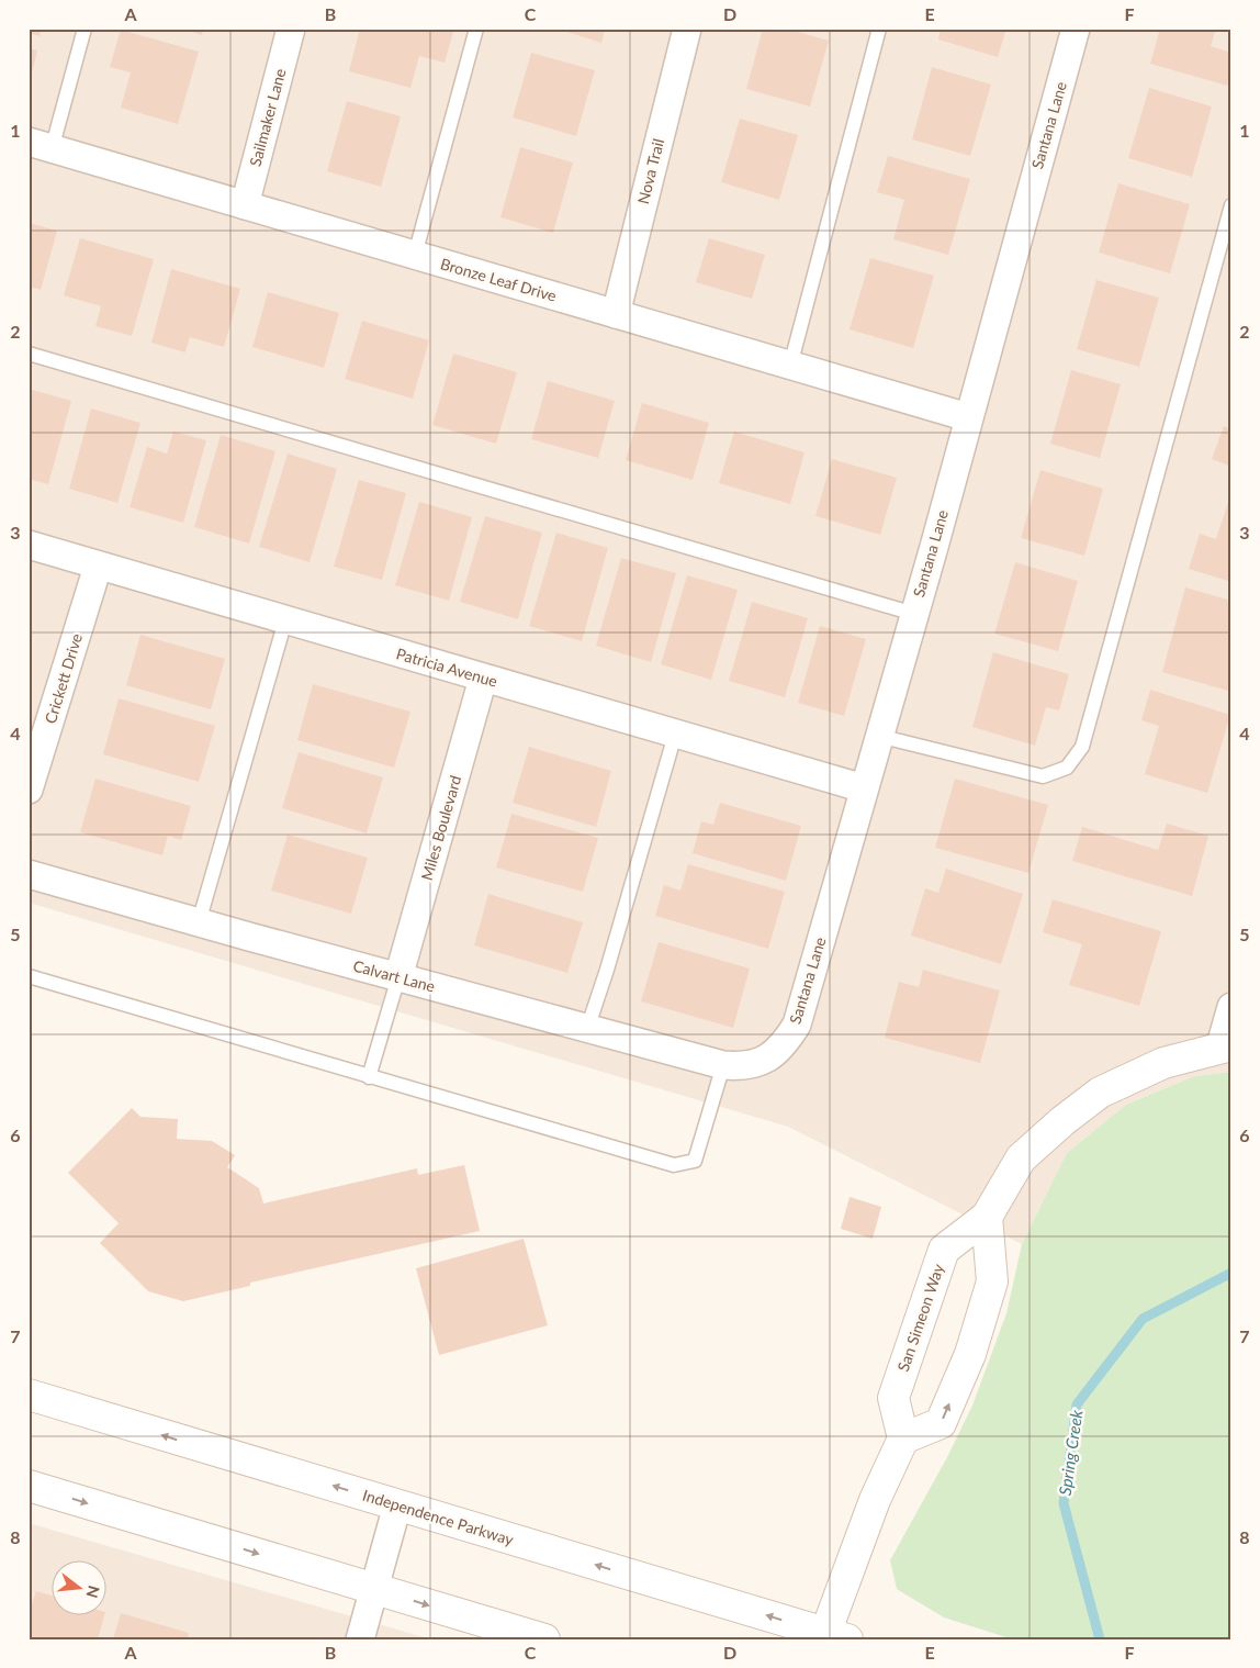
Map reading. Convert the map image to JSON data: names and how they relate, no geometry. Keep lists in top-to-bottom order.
{
  "streets": {
    "main road": ["San Simeon Way", "Independence Parkway"],
    "street": [
      "Sailmaker Lane",
      "Santana Lane",
      "Nova Trail",
      "Bronze Leaf Drive",
      "Patricia Avenue",
      "Crickett Drive",
      "Miles Boulevard",
      "Calvart Lane"
    ]
  },
  "crossings": [
    ["Sailmaker Lane", "Bronze Leaf Drive"],
    ["Santana Lane", "Bronze Leaf Drive"],
    ["Santana Lane", "Patricia Avenue"],
    ["Santana Lane", "Calvart Lane"],
    ["Nova Trail", "Bronze Leaf Drive"],
    ["Patricia Avenue", "Crickett Drive"],
    ["Patricia Avenue", "Miles Boulevard"],
    ["Miles Boulevard", "Calvart Lane"]
  ],
  "water": ["Spring Creek"],
  "north": "right",
  "grid": {
    "columns": [
      "A",
      "B",
      "C",
      "D",
      "E",
      "F"
    ],
    "rows": [
      "1",
      "2",
      "3",
      "4",
      "5",
      "6",
      "7",
      "8"
    ]
  }
}
